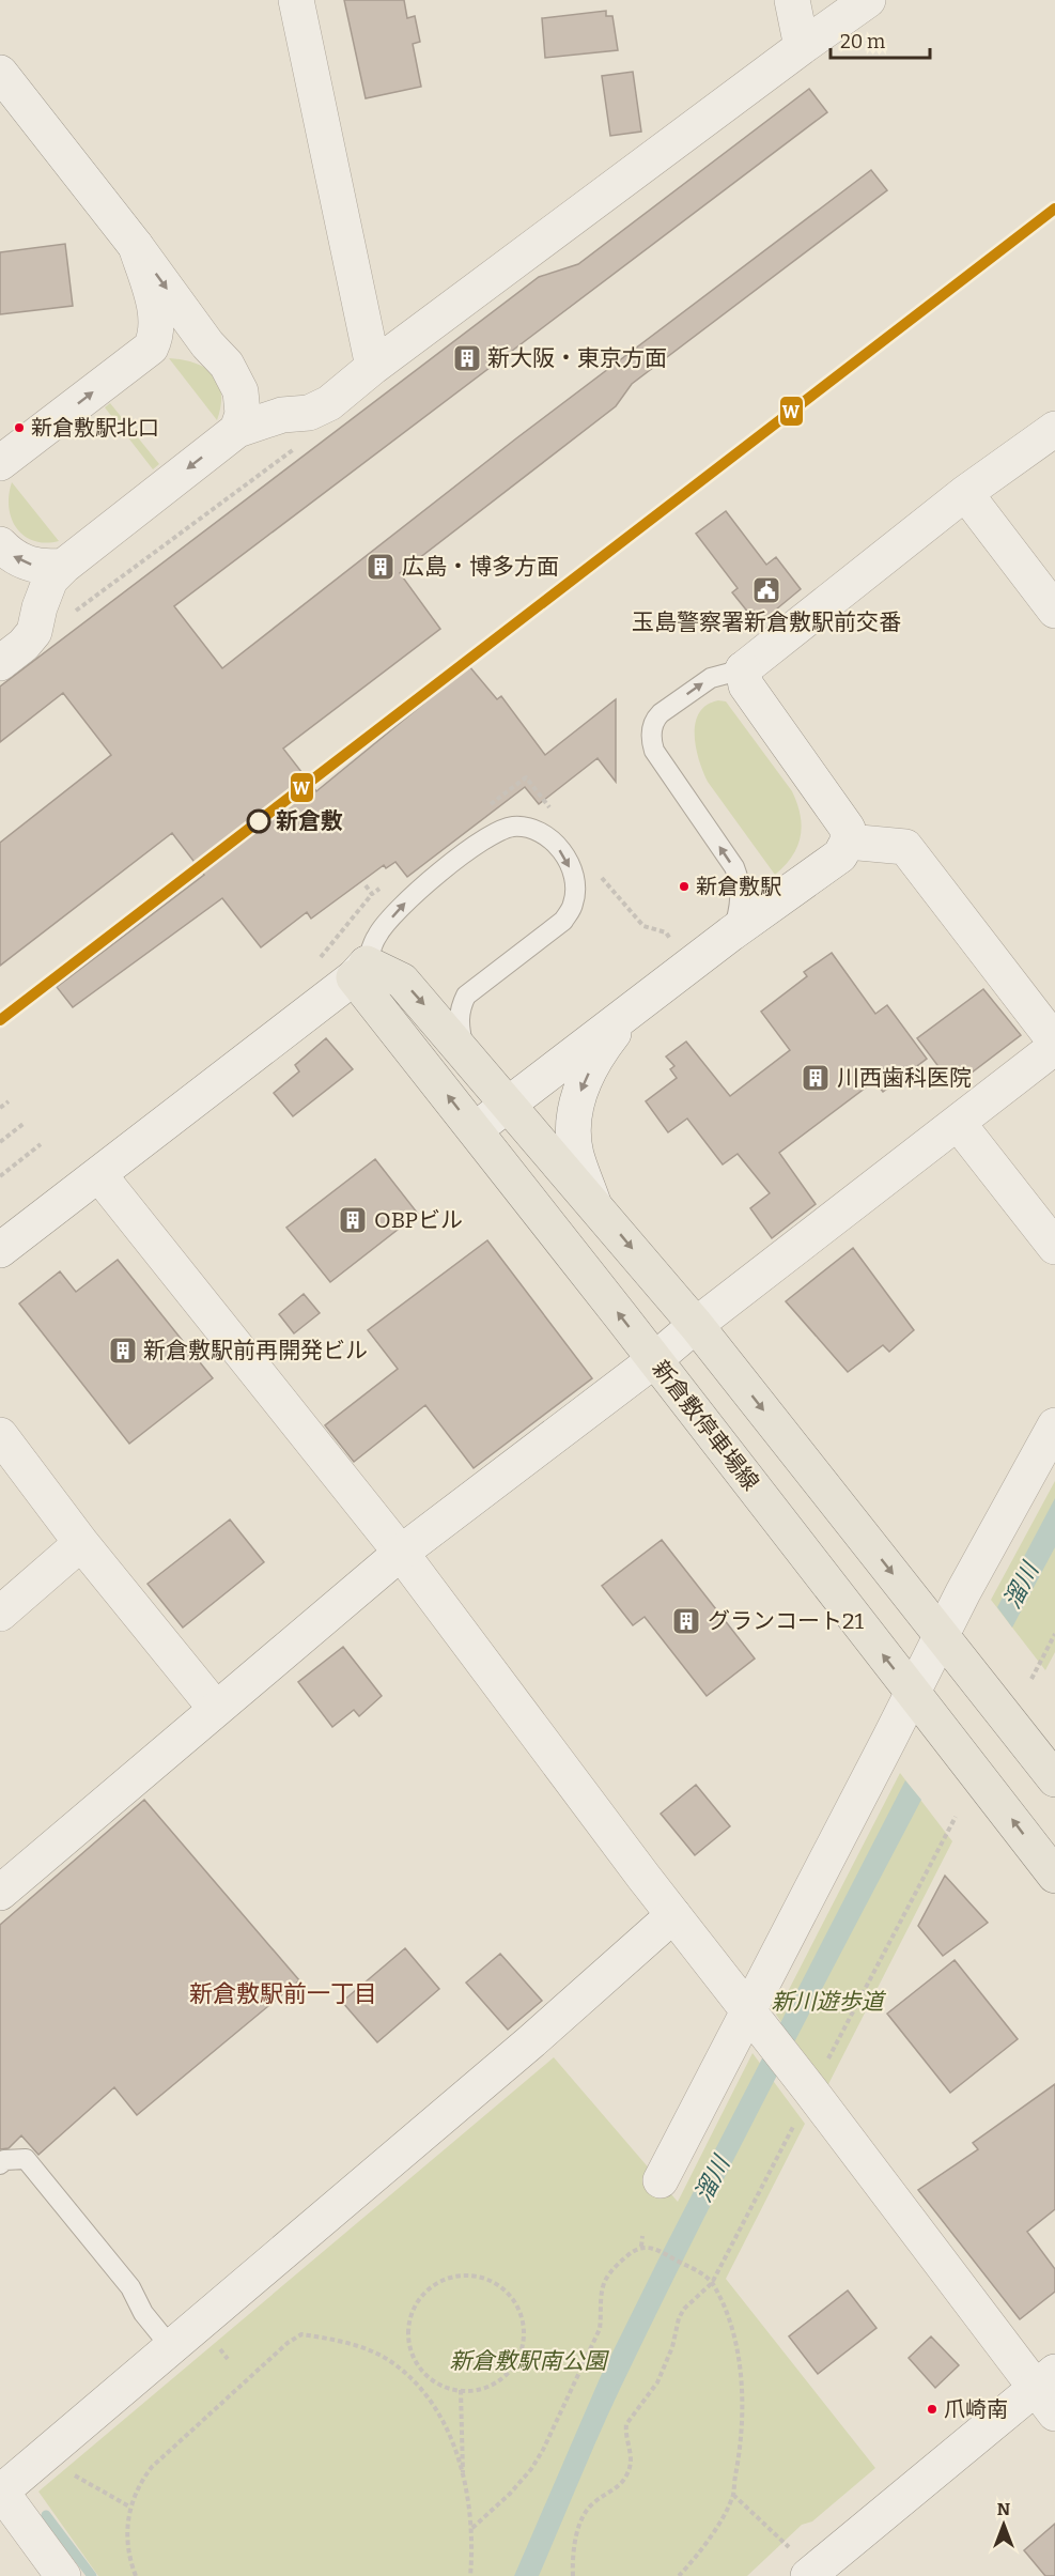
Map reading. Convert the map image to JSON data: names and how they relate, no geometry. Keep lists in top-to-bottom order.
{
  "streets": {
    "main road": ["新倉敷停車場線"]
  },
  "districts": ["新倉敷駅前一丁目"],
  "water": ["溜川"],
  "parks": ["新川遊歩道", "新倉敷駅南公園"],
  "places": {
    "building": [
      "新大阪・東京方面",
      "広島・博多方面",
      "川西歯科医院",
      "OBPビル",
      "新倉敷駅前再開発ビル",
      "グランコート21"
    ],
    "other": [
      "新倉敷駅北口",
      "新倉敷",
      "新倉敷駅",
      "爪崎南"
    ],
    "public building": ["玉島警察署新倉敷駅前交番"]
  },
  "lines": ["transit line W"],
  "scale_bar": "20 m",
  "north": "top"
}
